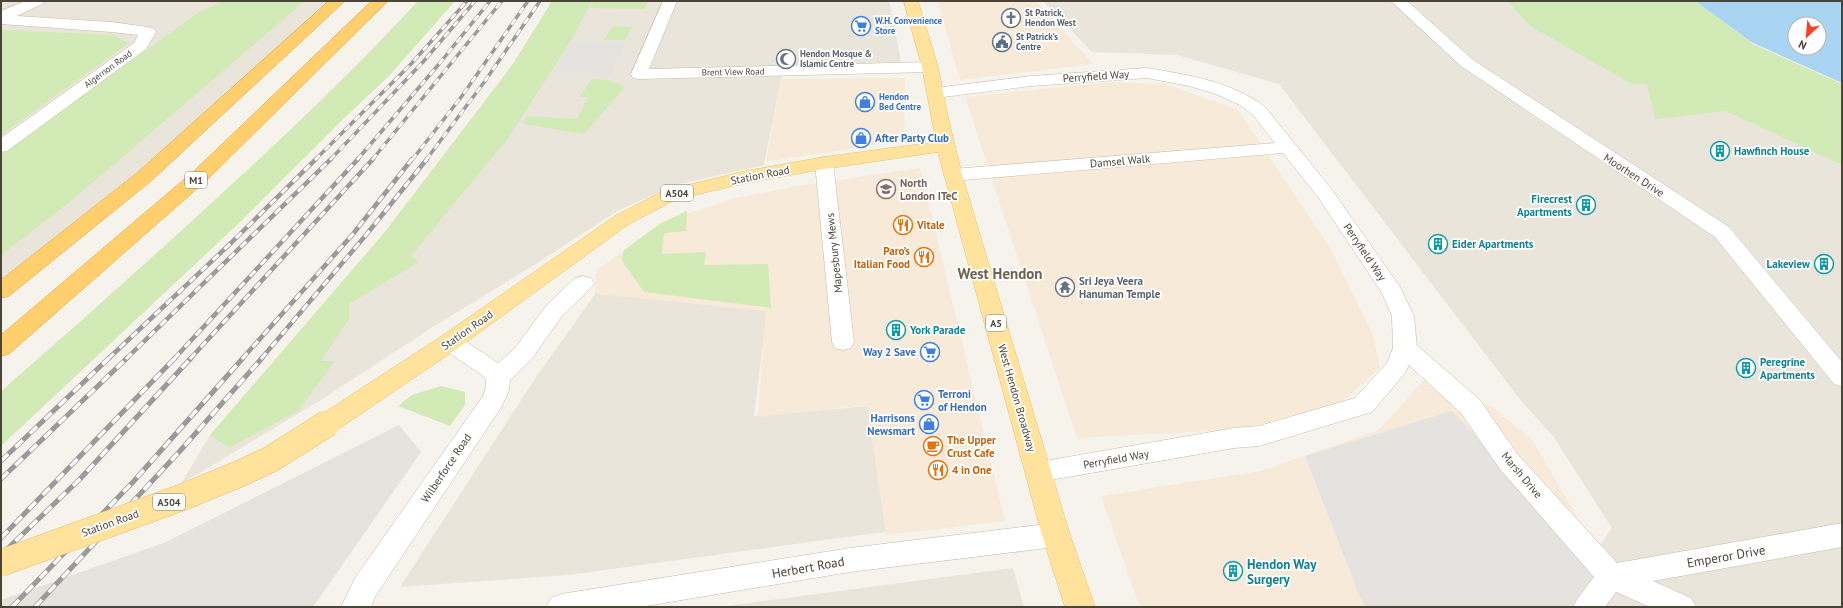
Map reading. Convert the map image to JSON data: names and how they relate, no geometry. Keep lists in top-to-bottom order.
{
  "streets": {
    "highway": ["M1"],
    "main road": [
      "Station Road",
      "A504",
      "A5",
      "West Hendon Broadway"
    ],
    "street": [
      "Algernon Road",
      "Brent View Road",
      "Perryfield Way",
      "Damsel Walk",
      "Moorhen Drive",
      "Mapesbury Mews",
      "Wilberforce Road",
      "Marsh Drive",
      "Emperor Drive",
      "Herbert Road"
    ]
  },
  "crossings": [
    ["Brent View Road", "West Hendon Broadway"],
    ["Perryfield Way", "Damsel Walk"],
    ["Perryfield Way", "West Hendon Broadway"],
    ["Perryfield Way", "Marsh Drive"],
    ["Damsel Walk", "West Hendon Broadway"],
    ["Station Road", "Mapesbury Mews"],
    ["Station Road", "West Hendon Broadway"],
    ["West Hendon Broadway", "Herbert Road"],
    ["Marsh Drive", "Emperor Drive"]
  ],
  "districts": ["West Hendon"],
  "places": {
    "church": ["St Patrick, Hendon West"],
    "supermarket": ["W.H. Convenience Store", "Way 2 Save", "Terroni of Hendon"],
    "public building": ["St Patrick's Centre"],
    "mosque": ["Hendon Mosque & Islamic Centre"],
    "shop": ["Hendon Bed Centre", "After Party Club", "Harrisons Newsmart"],
    "building": [
      "Hawfinch House",
      "Firecrest Apartments",
      "Eider Apartments",
      "Lakeview",
      "York Parade",
      "Peregrine Apartments",
      "Hendon Way Surgery"
    ],
    "school or university": ["North London ITeC"],
    "restaurant": ["Vitale", "Paro’s Italian Food", "4 in One"],
    "temple": ["Sri Jeya Veera Hanuman Temple"],
    "cafe": ["The Upper Crust Cafe"]
  },
  "north": "bottom left"
}
